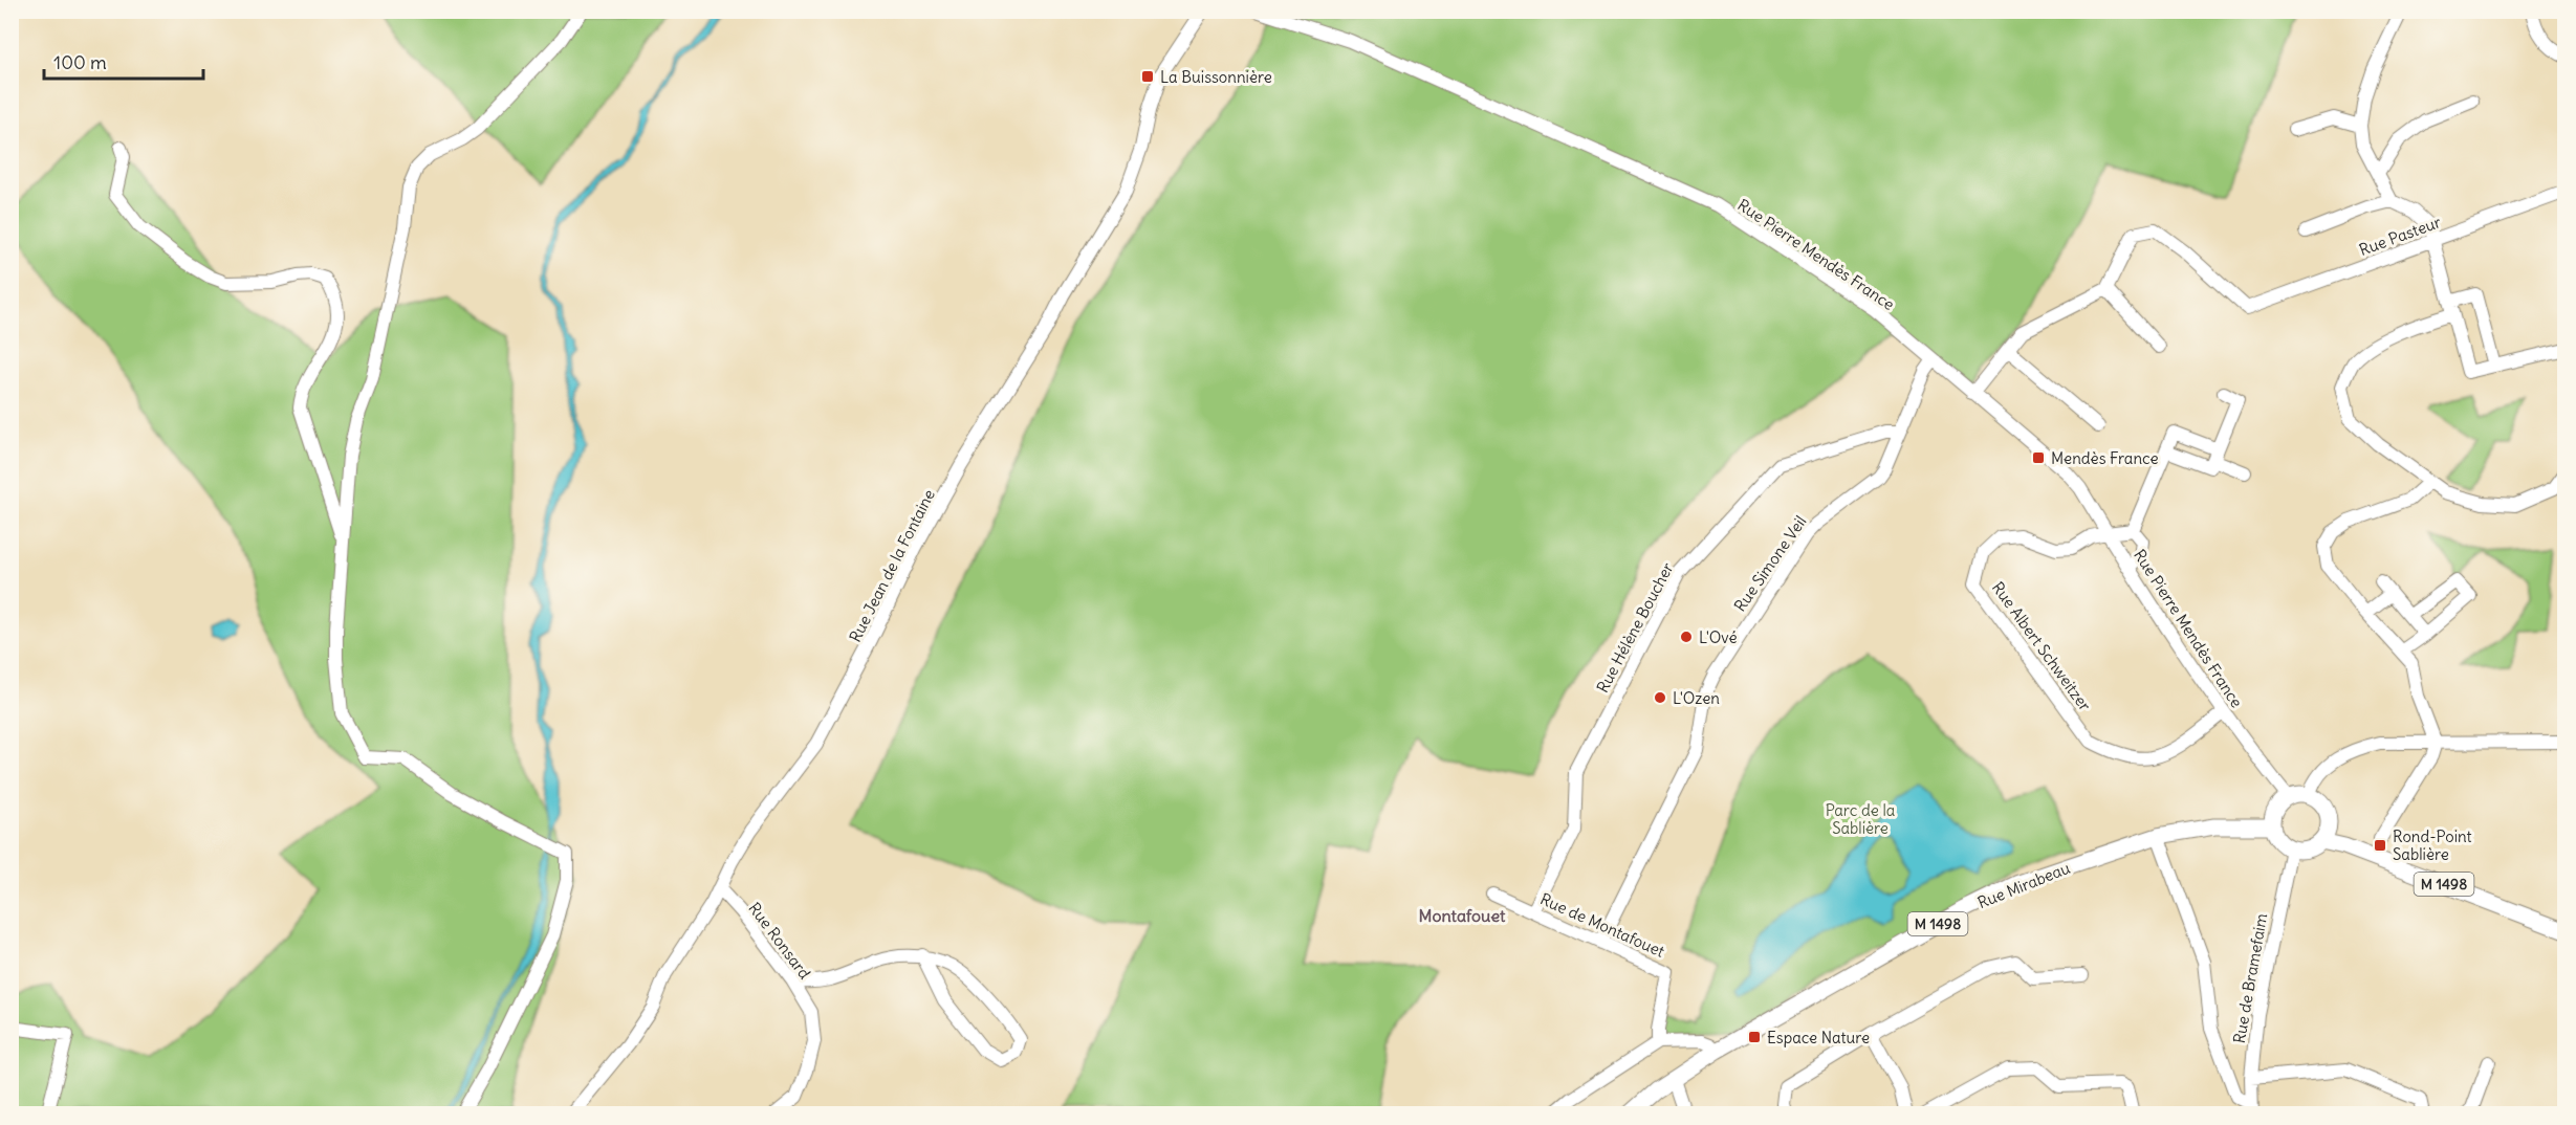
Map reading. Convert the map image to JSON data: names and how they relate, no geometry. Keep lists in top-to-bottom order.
{
  "streets": {
    "main road": ["M 1498", "Rue Mirabeau"],
    "street": [
      "Rue Pasteur",
      "Rue Pierre Mendès France",
      "Rue Simone Veil",
      "Rue Jean de la Fontaine",
      "Rue Hélène Boucher",
      "Rue Albert Schweitzer",
      "Rue de Montafouet",
      "Rue Ronsard",
      "Rue de Bramefaim"
    ]
  },
  "crossings": [
    ["Rue Pierre Mendès France", "Rue Simone Veil"],
    ["Rue Pierre Mendès France", "Rue Albert Schweitzer"],
    ["Rue Pierre Mendès France", "M 1498"],
    ["Rue Pierre Mendès France", "Rue Mirabeau"],
    ["Rue Pierre Mendès France", "Rue de Bramefaim"],
    ["Rue Simone Veil", "Rue Hélène Boucher"],
    ["Rue Simone Veil", "Rue de Montafouet"],
    ["Rue Jean de la Fontaine", "Rue Ronsard"],
    ["Rue Hélène Boucher", "Rue de Montafouet"],
    ["M 1498", "Rue Mirabeau"],
    ["M 1498", "Rue de Bramefaim"],
    ["Rue Mirabeau", "Rue de Bramefaim"]
  ],
  "districts": ["Montafouet"],
  "parks": ["Parc de la Sablière"],
  "places": {
    "transit": [
      "La Buissonnière",
      "Mendès France",
      "Rond-Point Sablière",
      "Espace Nature"
    ],
    "other": ["L'Ové", "L'Ozen"]
  },
  "scale_bar": "100 m"
}
